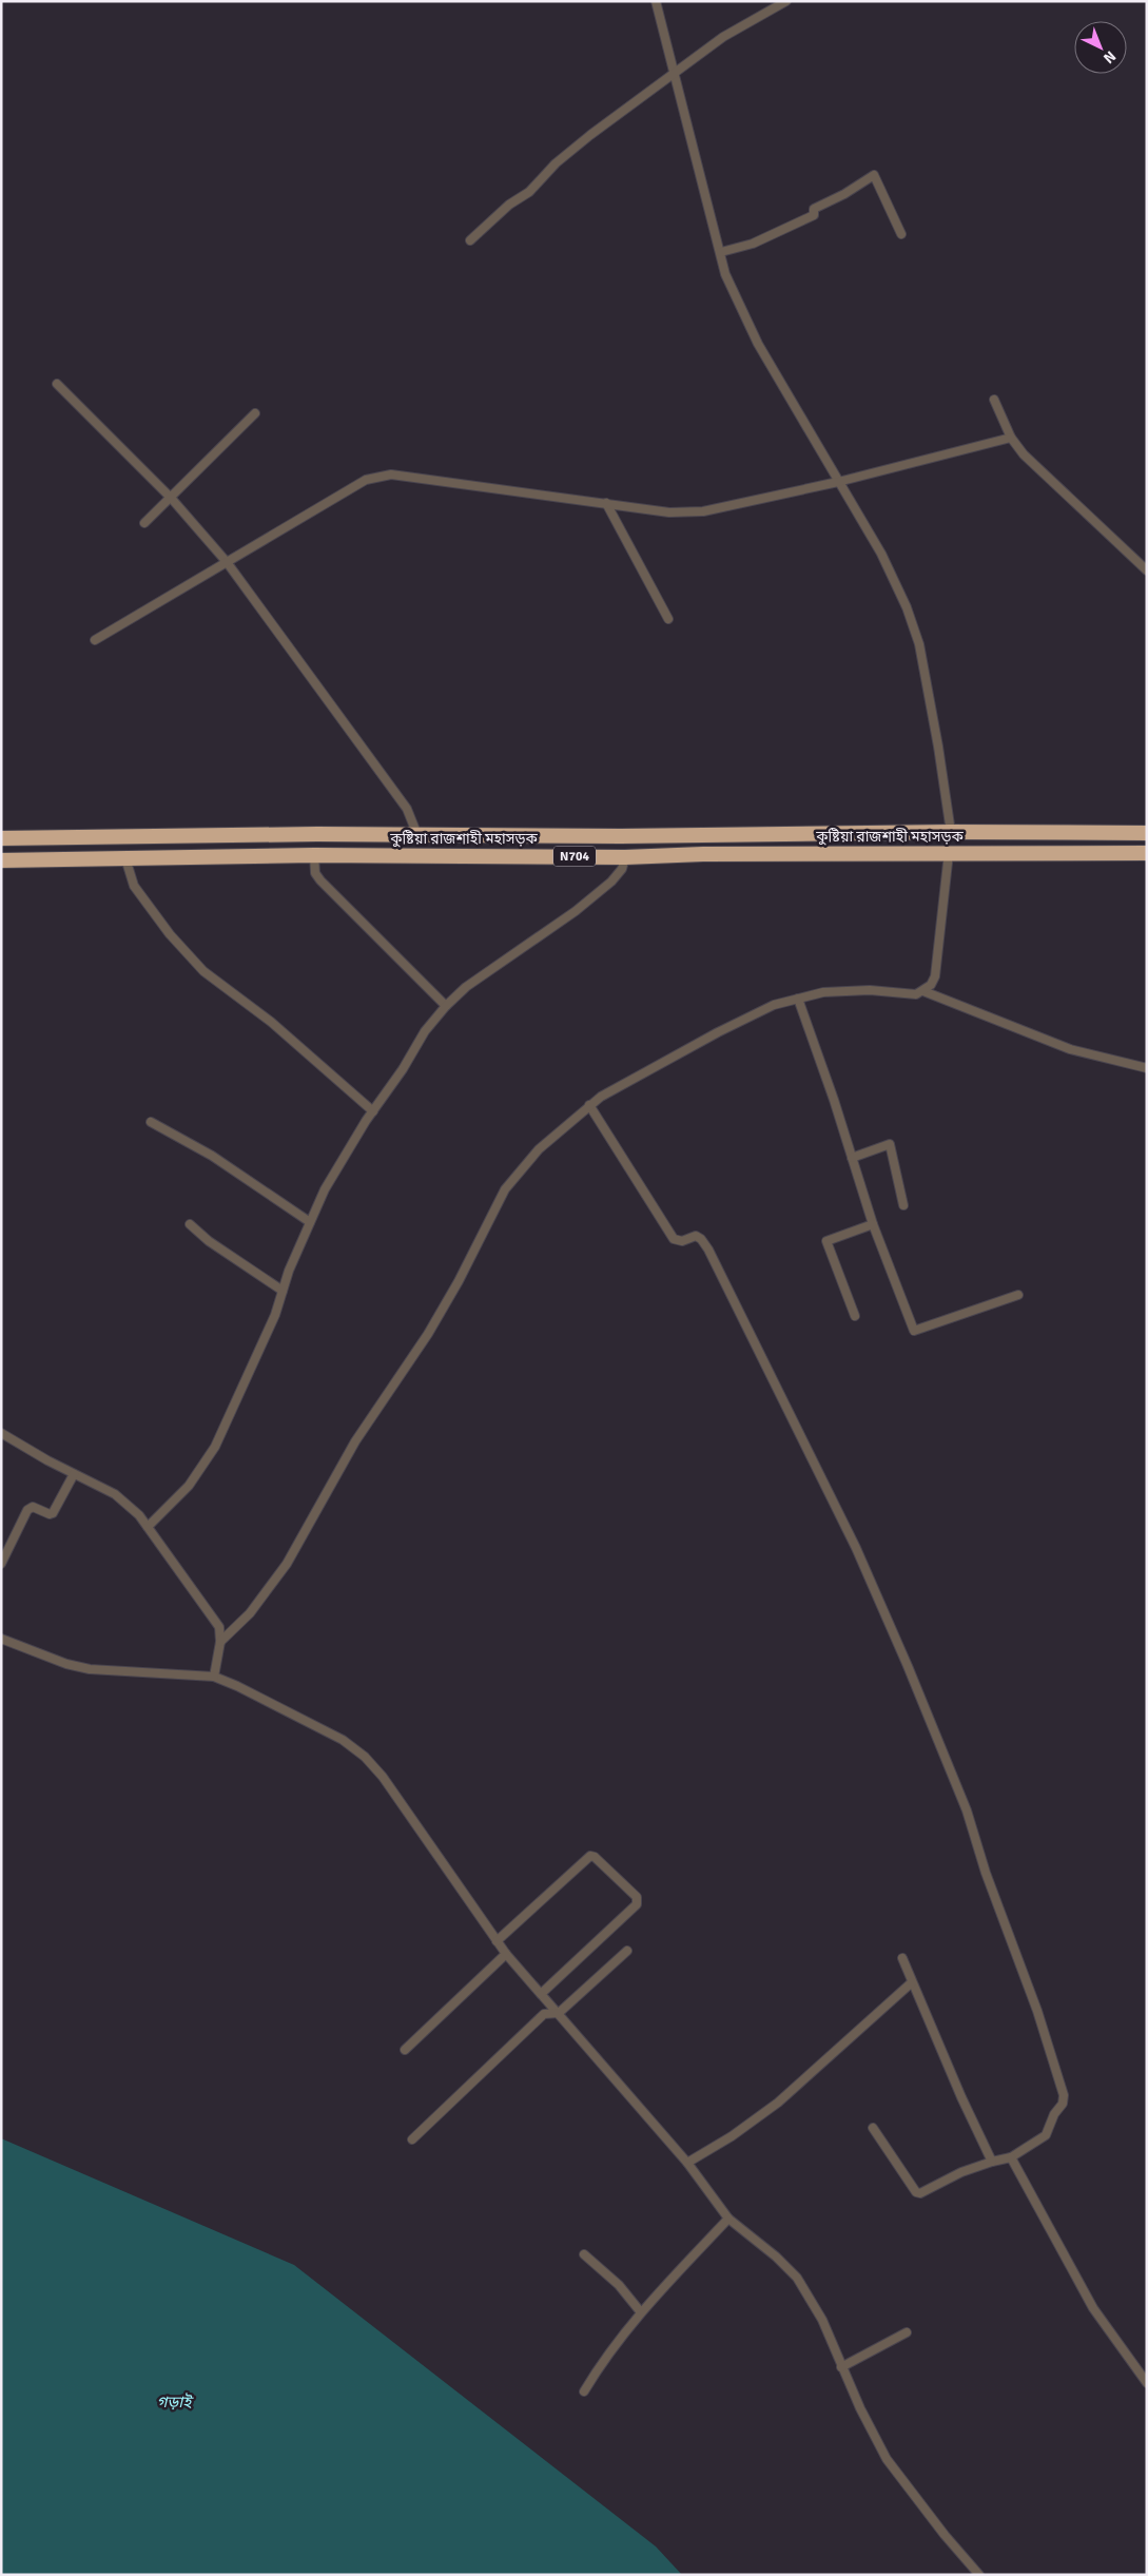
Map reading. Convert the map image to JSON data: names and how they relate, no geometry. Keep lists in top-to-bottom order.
{
  "streets": {
    "highway": ["কুষ্টিয়া রাজশাহী মহাসড়ক", "N704"]
  },
  "water": ["গড়াই"],
  "north": "bottom right"
}
